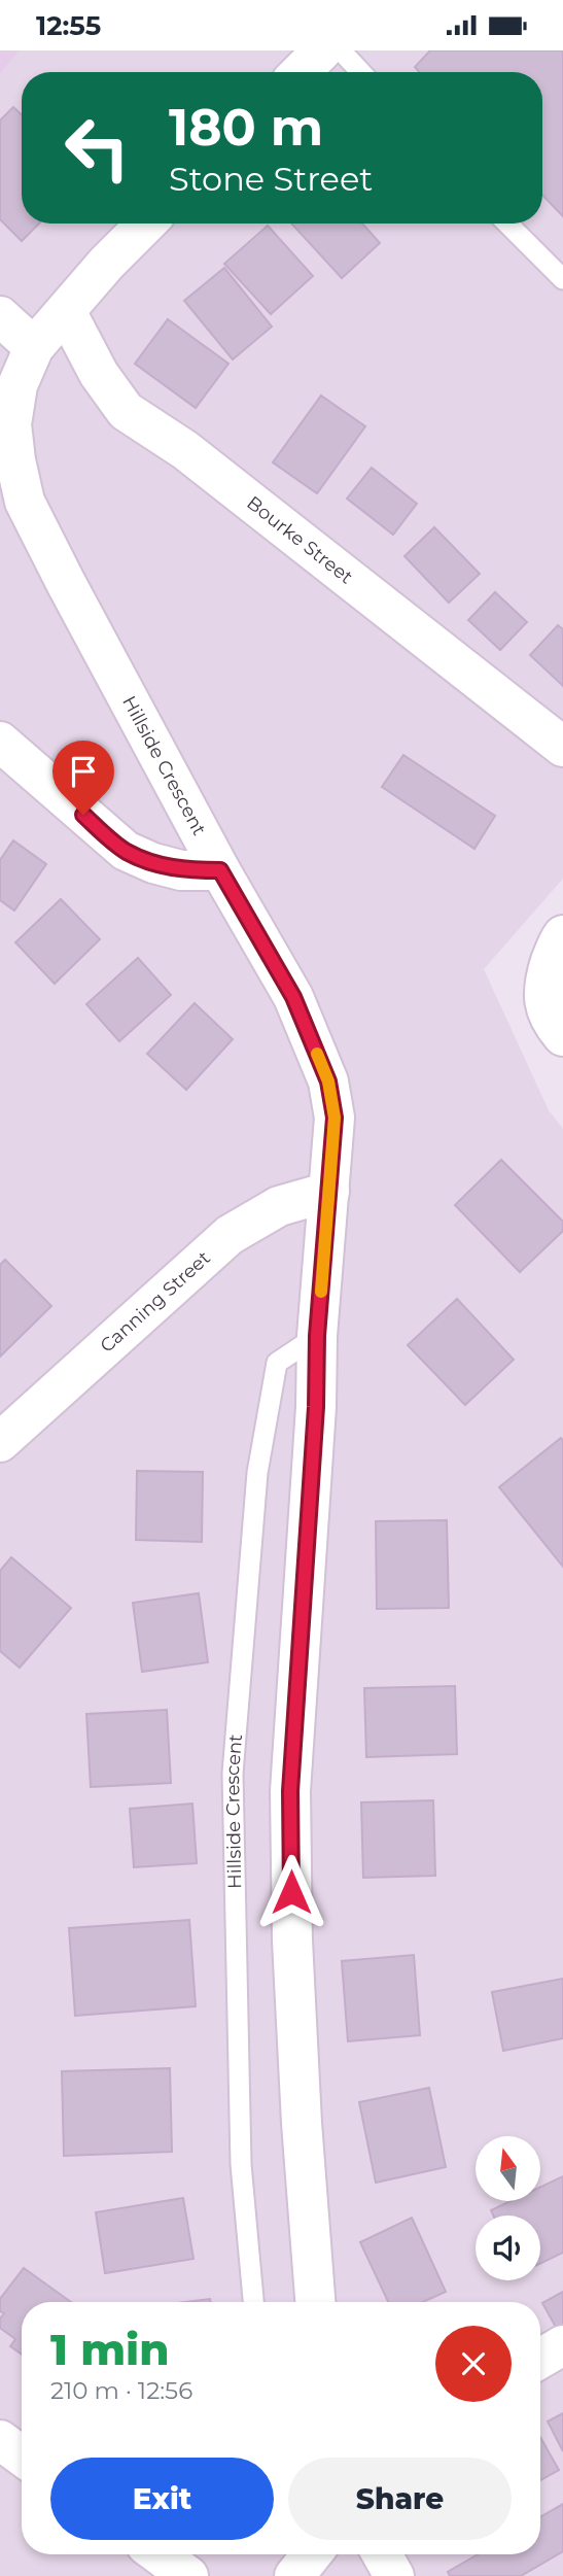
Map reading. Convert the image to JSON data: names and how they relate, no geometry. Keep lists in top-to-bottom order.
{
  "streets": {
    "street": ["Bourke Street", "Hillside Crescent", "Canning Street"]
  },
  "crossings": [
    ["Bourke Street", "Hillside Crescent"],
    ["Hillside Crescent", "Canning Street"]
  ],
  "north": "top",
  "page": {
    "status": "12:55",
    "turn": ["180 m", "Stone Street"],
    "heading": ["1 min", "210 m · 12:56"],
    "buttons": ["Exit", "Share"]
  }
}
